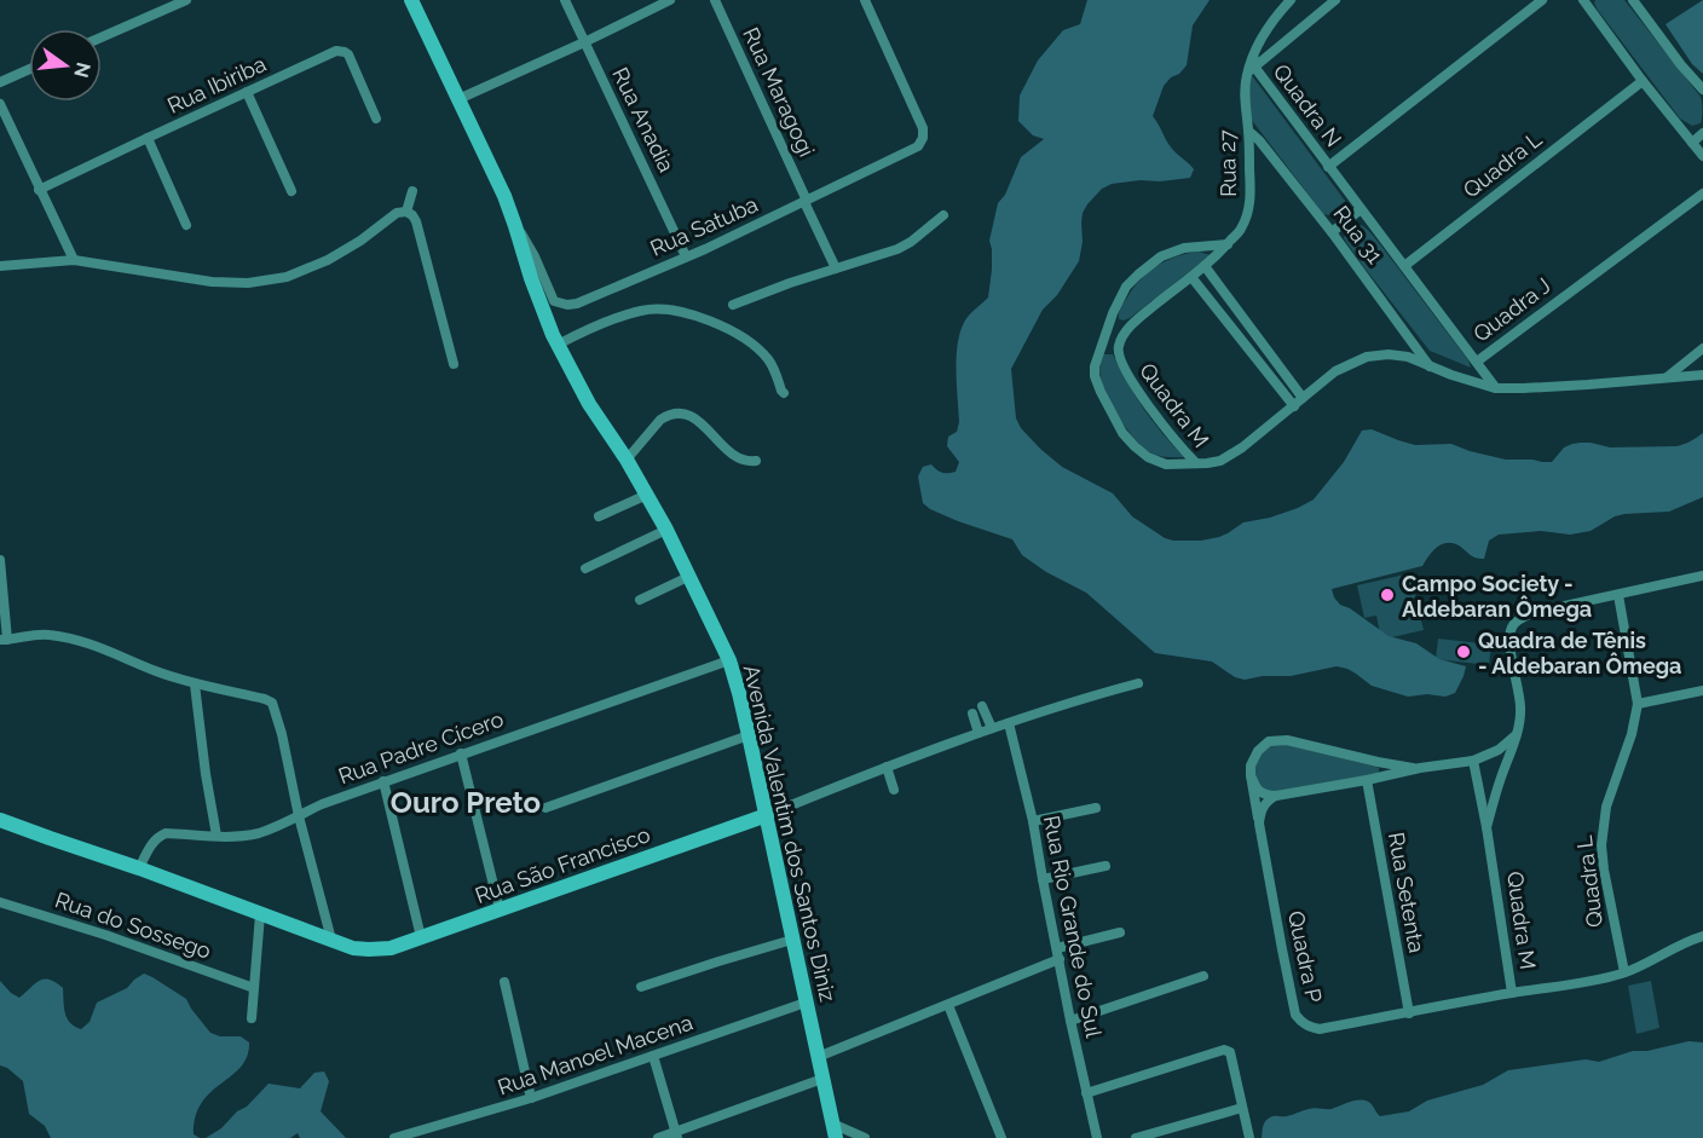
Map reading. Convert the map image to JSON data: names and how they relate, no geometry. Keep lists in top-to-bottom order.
{
  "streets": {
    "street": [
      "Rua Ibiriba",
      "Rua Maragogi",
      "Quadra N",
      "Rua Anadia",
      "Rua 27",
      "Quadra L",
      "Rua Satuba",
      "Rua 31",
      "Quadra J",
      "Quadra M",
      "Rua Padre Cícero",
      "Avenida Valentim dos Santos Diniz",
      "Rua São Francisco",
      "Rua Setenta",
      "Rua do Sossego",
      "Rua Rio Grande do Sul",
      "Quadra P",
      "Rua Manoel Macena"
    ]
  },
  "crossings": [
    ["Rua Maragogi", "Rua Satuba"],
    ["Quadra N", "Rua 27"],
    ["Rua Anadia", "Rua Satuba"],
    ["Rua 27", "Rua 31"],
    ["Rua 27", "Quadra M"],
    ["Quadra L", "Quadra M"],
    ["Rua Satuba", "Avenida Valentim dos Santos Diniz"],
    ["Quadra M", "Quadra P"],
    ["Rua Padre Cícero", "Avenida Valentim dos Santos Diniz"],
    ["Rua Padre Cícero", "Rua São Francisco"],
    ["Avenida Valentim dos Santos Diniz", "Rua São Francisco"],
    ["Avenida Valentim dos Santos Diniz", "Rua Manoel Macena"],
    ["Rua São Francisco", "Rua Rio Grande do Sul"],
    ["Rua Setenta", "Quadra P"]
  ],
  "districts": ["Ouro Preto"],
  "places": ["Campo Society - Aldebaran Ômega", "Quadra de Tênis - Aldebaran Ômega"],
  "north": "right"
}
